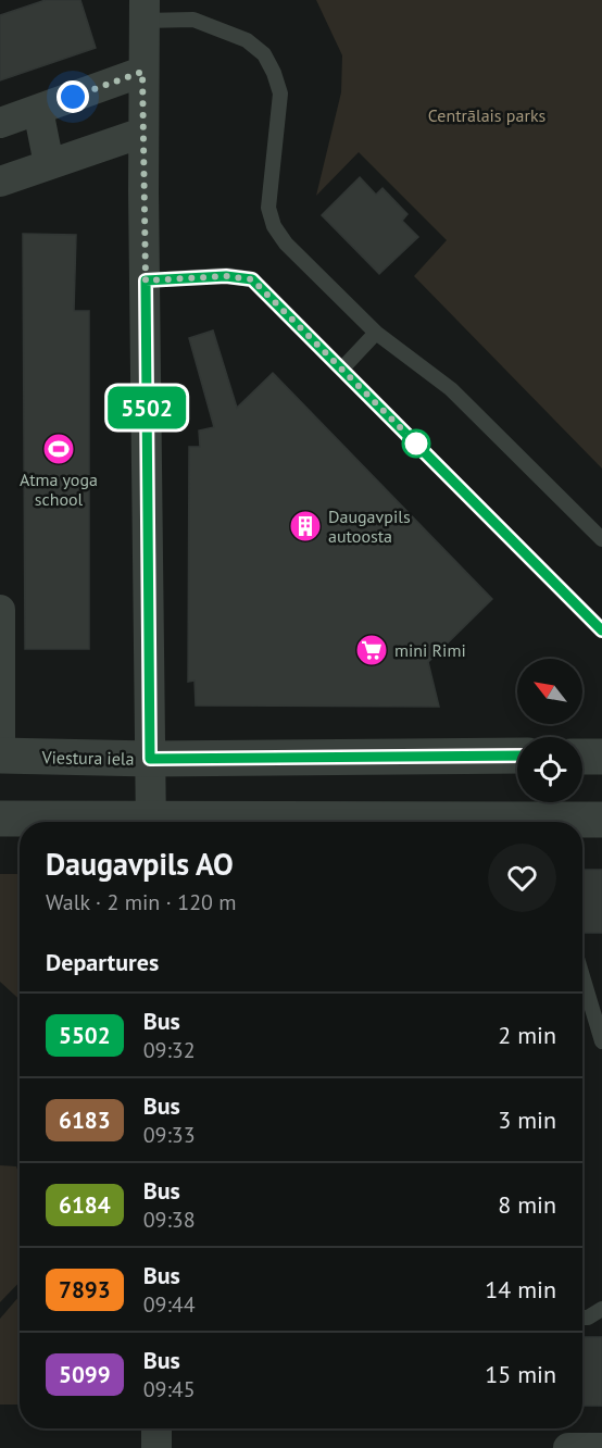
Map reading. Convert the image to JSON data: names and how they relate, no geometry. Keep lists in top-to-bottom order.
{
  "streets": {
    "street": ["Viestura iela"]
  },
  "parks": ["Centrālais parks"],
  "places": {
    "sports": ["Atma yoga school"],
    "building": ["Daugavpils autoosta"],
    "supermarket": ["mini Rimi"]
  },
  "lines": ["bus line 5502"],
  "north": "top left",
  "page": {
    "on_map": "5502",
    "heading": [
      ["Daugavpils AO", "Walk · 2 min · 120 m"],
      "Departures"
    ],
    "list": [
      {
        "mark": "5502",
        "name": "Bus",
        "note": "09:32",
        "value": "2 min"
      },
      {
        "mark": "6183",
        "name": "Bus",
        "note": "09:33",
        "value": "3 min"
      },
      {
        "mark": "6184",
        "name": "Bus",
        "note": "09:38",
        "value": "8 min"
      },
      {
        "mark": "7893",
        "name": "Bus",
        "note": "09:44",
        "value": "14 min"
      },
      {
        "mark": "5099",
        "name": "Bus",
        "note": "09:45",
        "value": "15 min"
      }
    ]
  }
}
